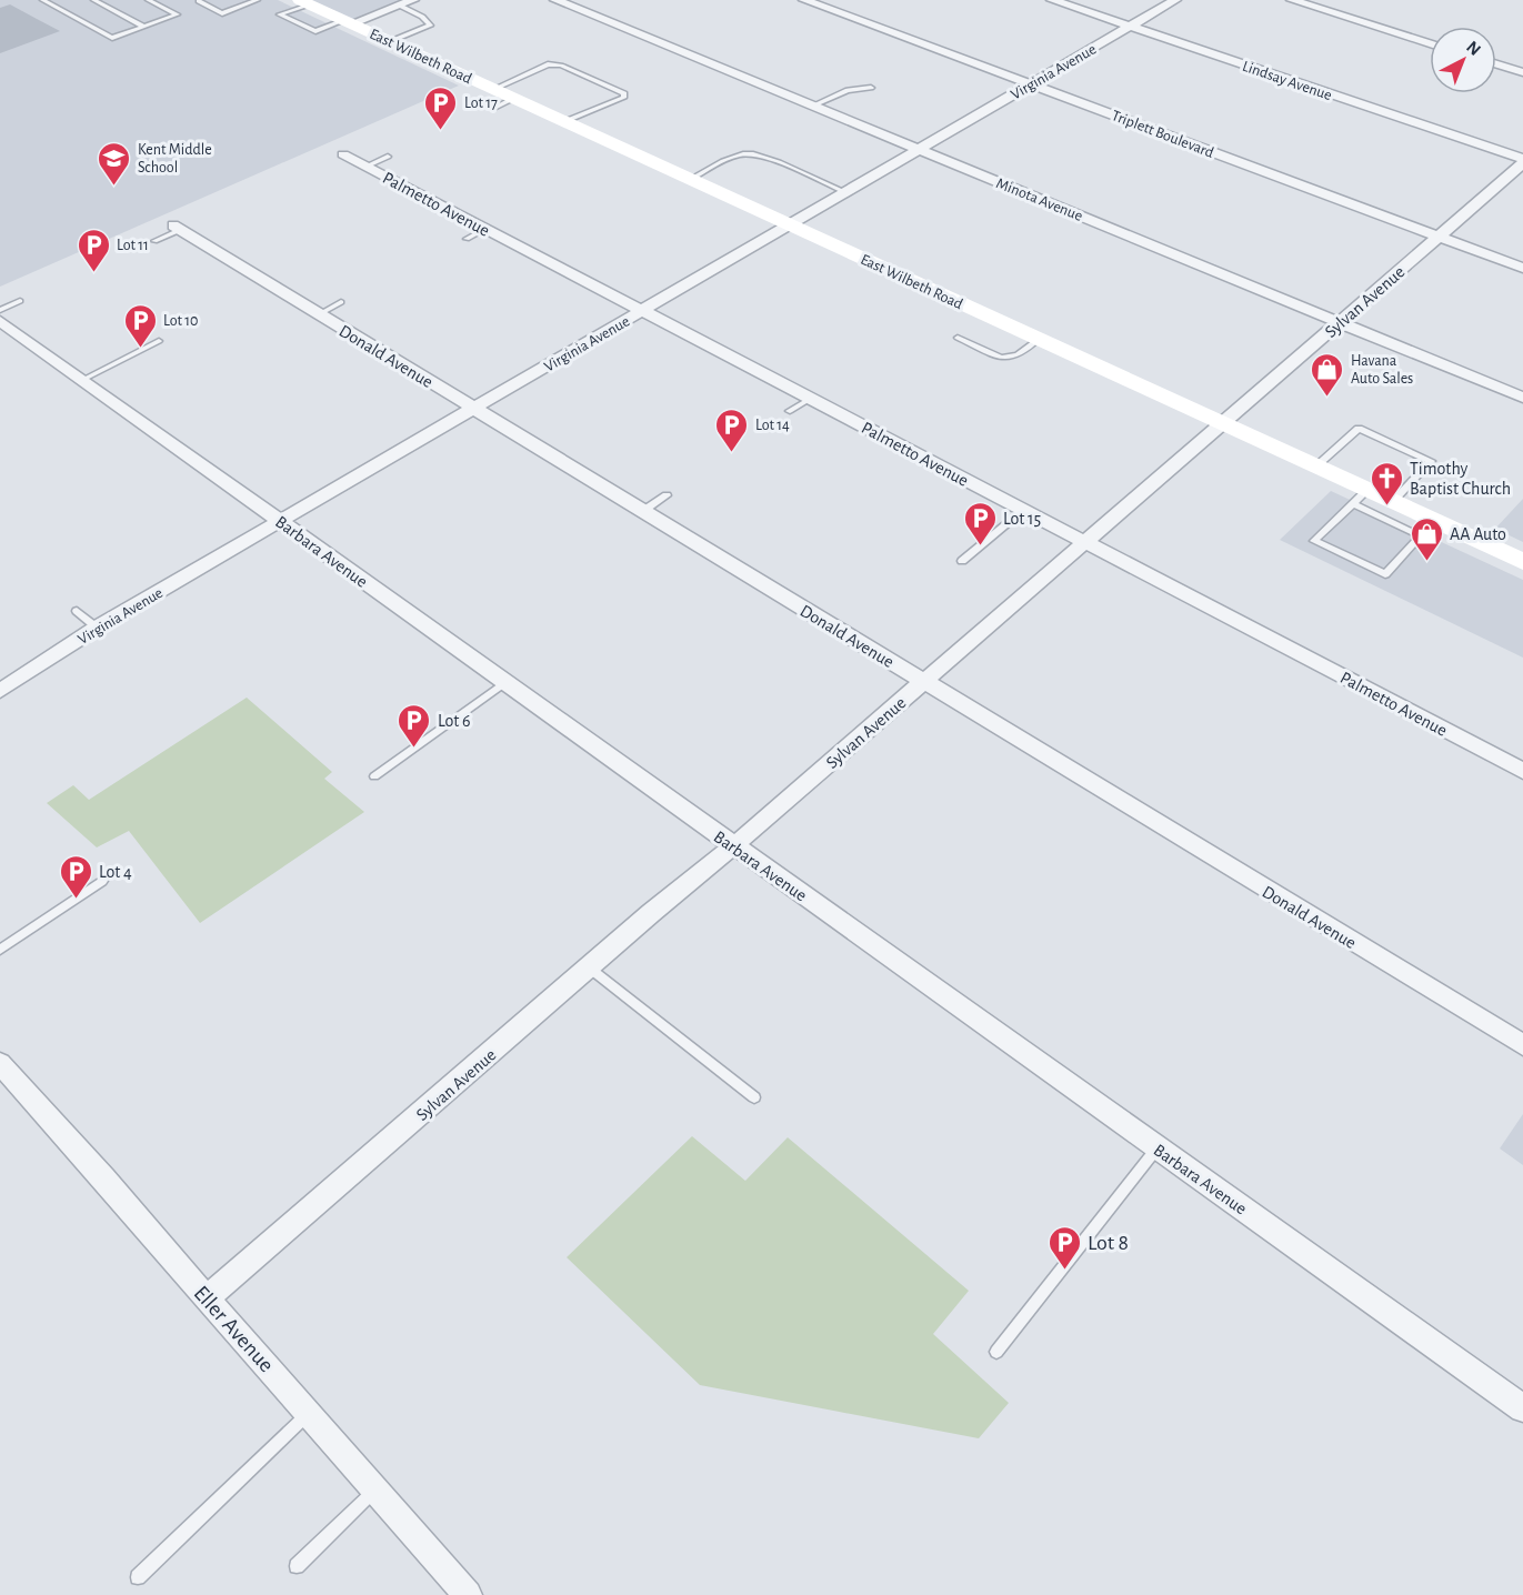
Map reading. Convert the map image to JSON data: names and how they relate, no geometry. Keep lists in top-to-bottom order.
{
  "streets": {
    "main road": ["East Wilbeth Road"],
    "street": [
      "Virginia Avenue",
      "Lindsay Avenue",
      "Triplett Boulevard",
      "Minota Avenue",
      "Palmetto Avenue",
      "Sylvan Avenue",
      "Donald Avenue",
      "Barbara Avenue",
      "Eller Avenue"
    ]
  },
  "crossings": [
    ["East Wilbeth Road", "Virginia Avenue"],
    ["East Wilbeth Road", "Sylvan Avenue"],
    ["Virginia Avenue", "Lindsay Avenue"],
    ["Virginia Avenue", "Triplett Boulevard"],
    ["Virginia Avenue", "Minota Avenue"],
    ["Virginia Avenue", "Palmetto Avenue"],
    ["Virginia Avenue", "Donald Avenue"],
    ["Virginia Avenue", "Barbara Avenue"],
    ["Lindsay Avenue", "Sylvan Avenue"],
    ["Triplett Boulevard", "Sylvan Avenue"],
    ["Minota Avenue", "Sylvan Avenue"],
    ["Palmetto Avenue", "Sylvan Avenue"],
    ["Sylvan Avenue", "Donald Avenue"],
    ["Sylvan Avenue", "Barbara Avenue"],
    ["Sylvan Avenue", "Eller Avenue"]
  ],
  "places": {
    "parking": [
      "Lot 17",
      "Lot 11",
      "Lot 10",
      "Lot 14",
      "Lot 15",
      "Lot 6",
      "Lot 4",
      "Lot 8"
    ],
    "school or university": ["Kent Middle School"],
    "shop": ["Havana Auto Sales", "AA Auto"],
    "church": ["Timothy Baptist Church"]
  },
  "north": "top right"
}
